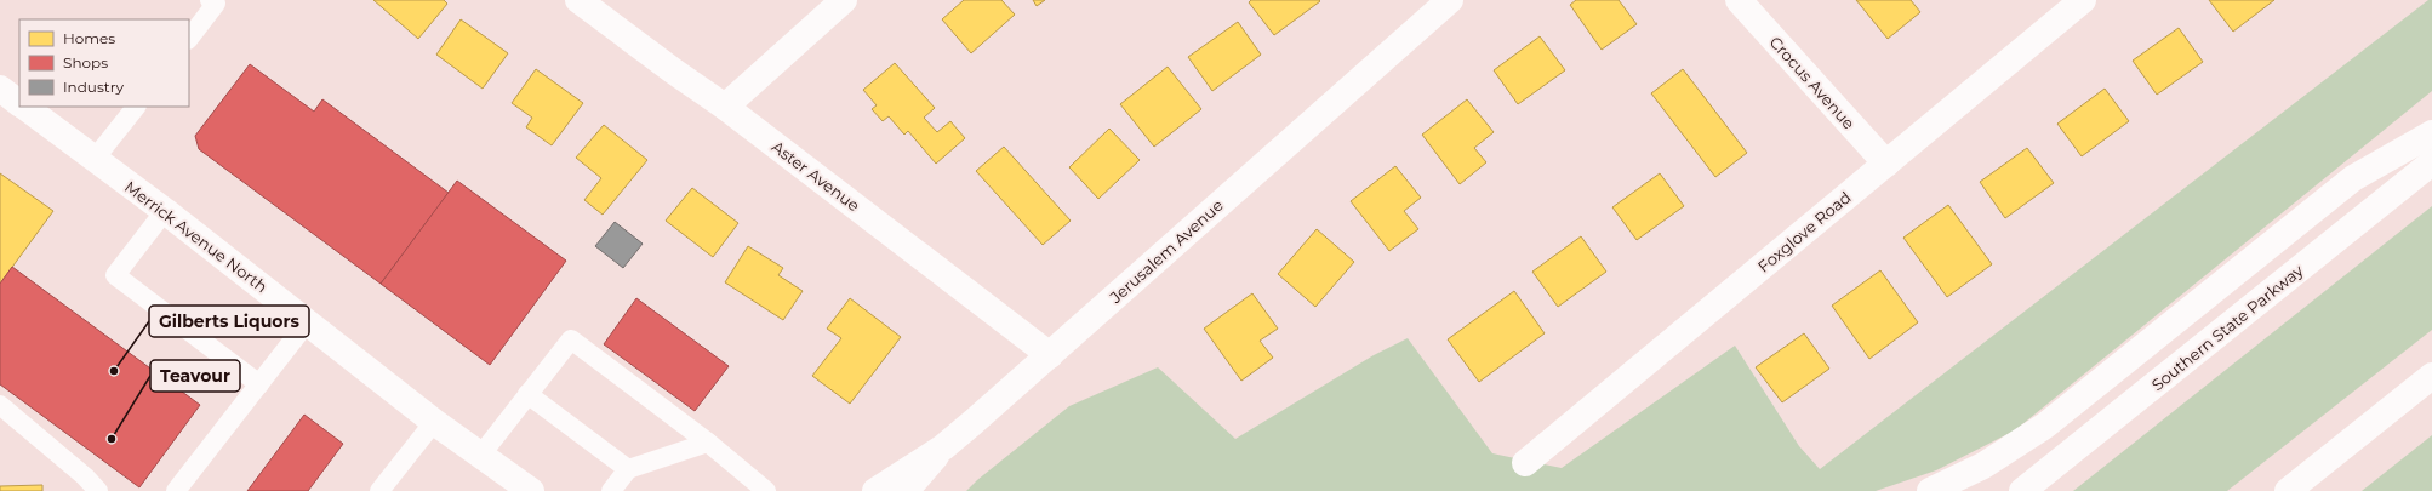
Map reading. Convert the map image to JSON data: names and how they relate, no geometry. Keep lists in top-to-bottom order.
{
  "streets": {
    "main road": [
      "Crocus Avenue",
      "Aster Avenue",
      "Foxglove Road",
      "Merrick Avenue North",
      "Jerusalem Avenue",
      "Southern State Parkway"
    ]
  },
  "crossings": [
    ["Crocus Avenue", "Foxglove Road"],
    ["Aster Avenue", "Jerusalem Avenue"]
  ],
  "places": ["Gilberts Liquors", "Teavour"],
  "legend": ["Homes", "Shops", "Industry"]
}
